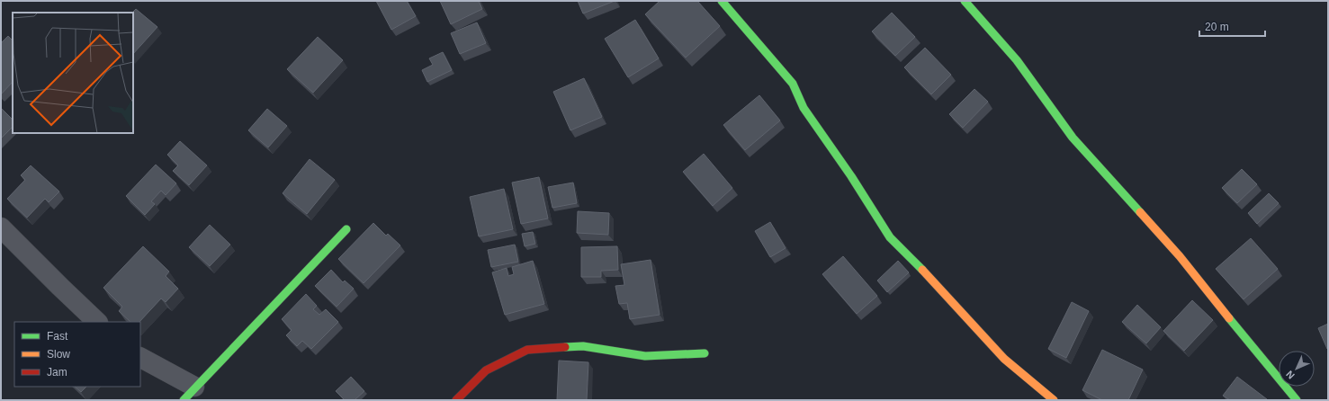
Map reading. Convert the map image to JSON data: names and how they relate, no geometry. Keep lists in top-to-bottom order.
{
  "legend": ["Fast", "Slow", "Jam"],
  "scale_bar": "20 m",
  "north": "bottom left"
}
